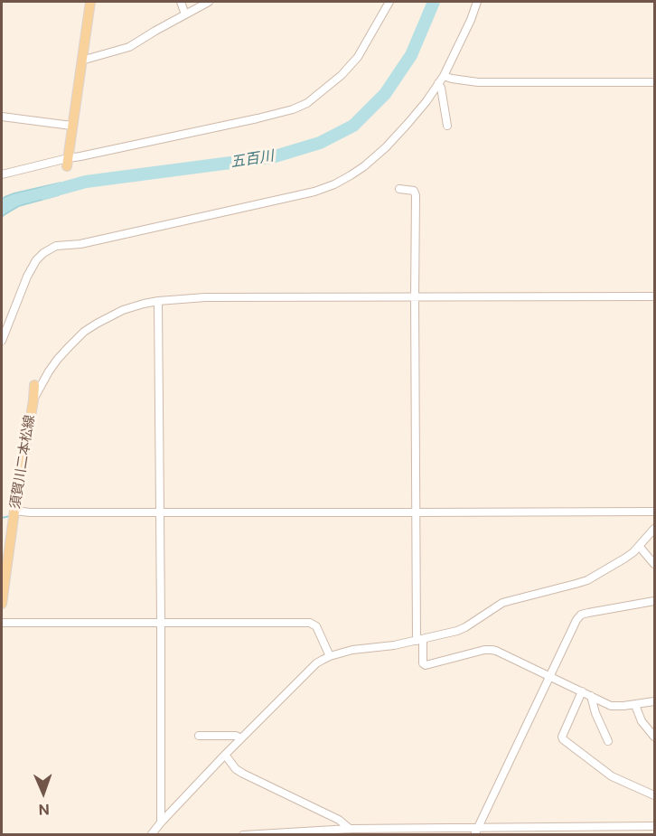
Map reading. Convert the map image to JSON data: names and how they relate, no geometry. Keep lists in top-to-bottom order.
{
  "streets": {
    "main road": ["須賀川二本松線"]
  },
  "water": ["五百川"],
  "north": "bottom"
}
